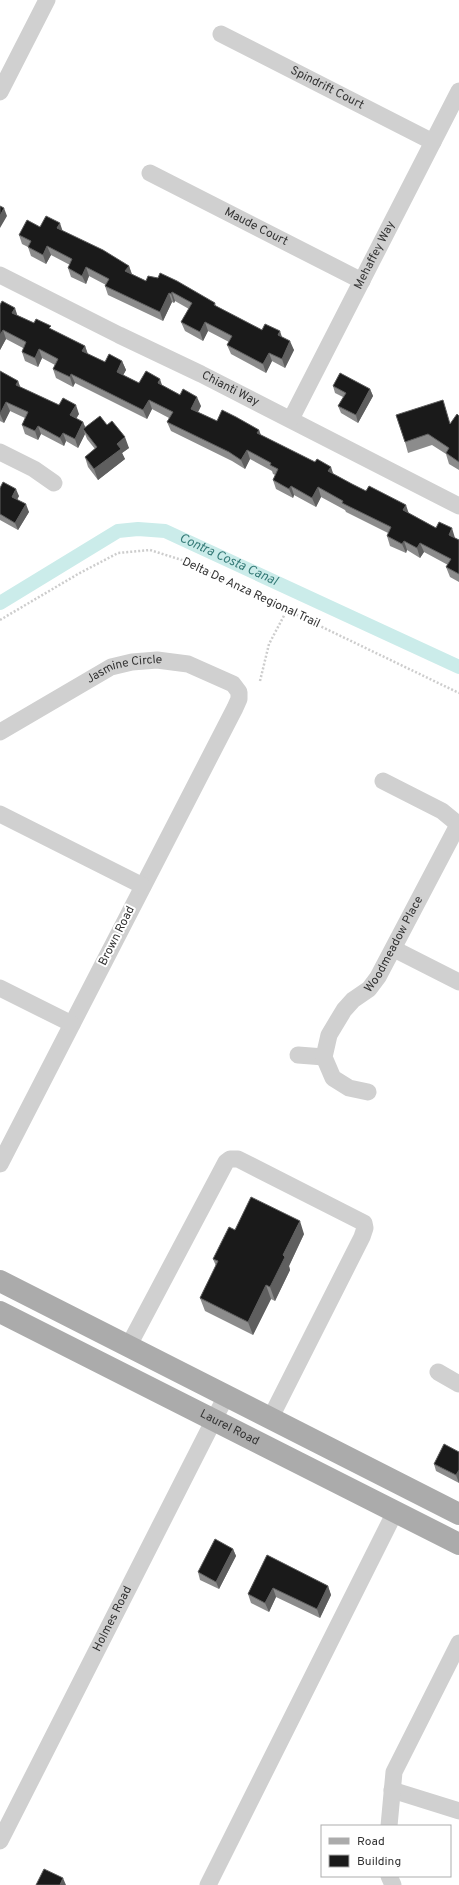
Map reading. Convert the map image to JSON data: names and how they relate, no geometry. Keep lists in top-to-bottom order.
{
  "streets": {
    "main road": ["Laurel Road"],
    "street": [
      "Spindrift Court",
      "Maude Court",
      "Mehaffey Way",
      "Chianti Way",
      "Jasmine Circle",
      "Brown Road",
      "Woodmeadow Place",
      "Holmes Road"
    ],
    "path": ["Delta De Anza Regional Trail"]
  },
  "crossings": [
    ["Spindrift Court", "Mehaffey Way"],
    ["Maude Court", "Mehaffey Way"],
    ["Mehaffey Way", "Chianti Way"],
    ["Jasmine Circle", "Brown Road"],
    ["Laurel Road", "Holmes Road"]
  ],
  "water": ["Contra Costa Canal"],
  "legend": ["Road", "Building"]
}
